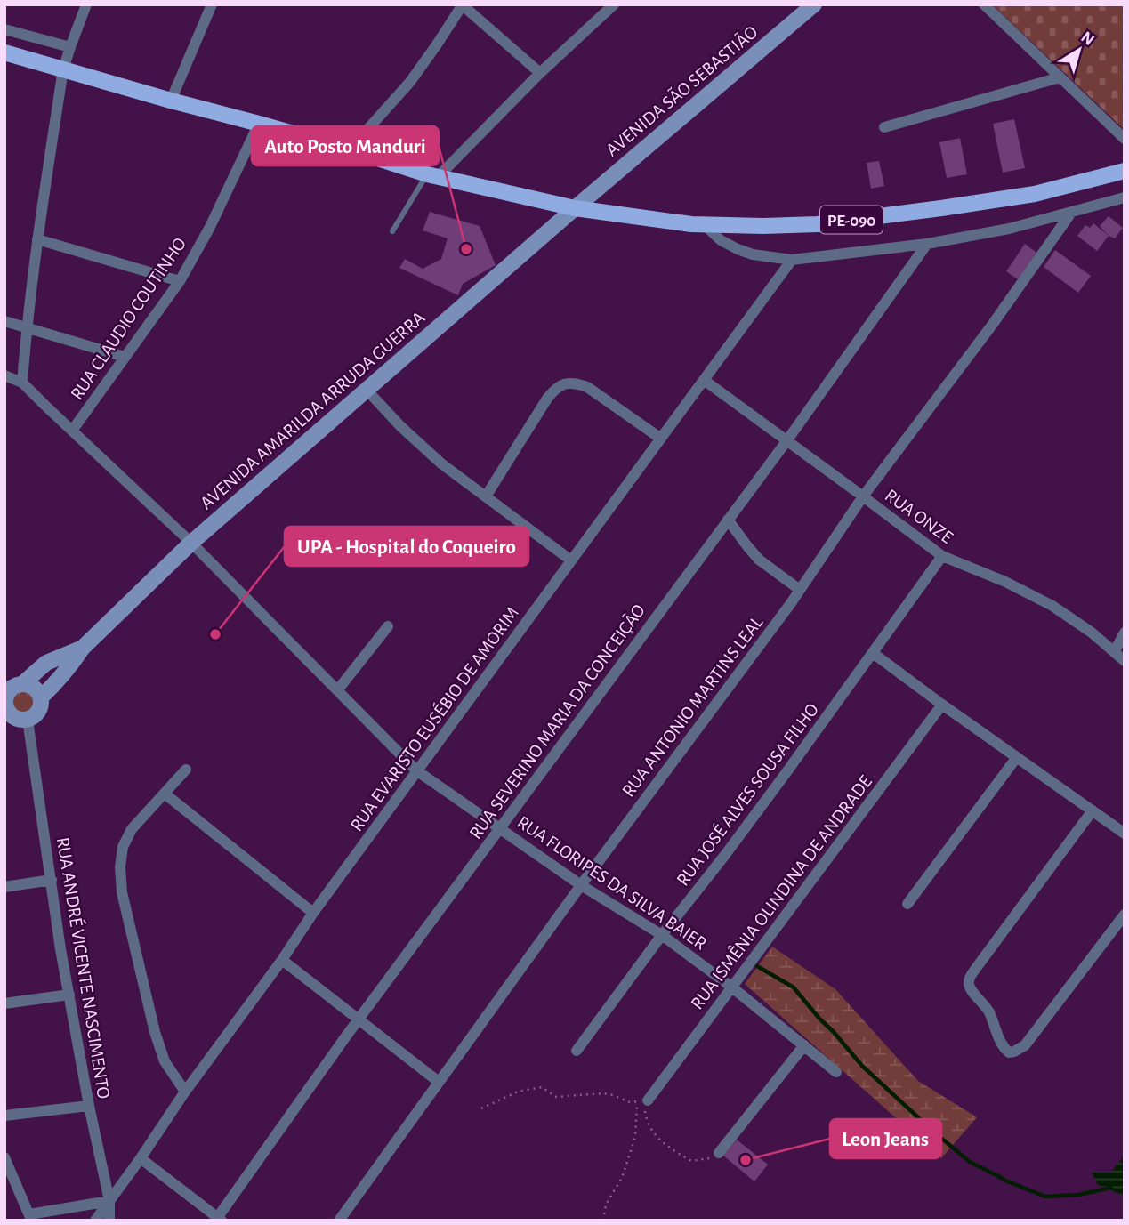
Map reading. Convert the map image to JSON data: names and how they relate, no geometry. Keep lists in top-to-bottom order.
{
  "streets": {
    "main road": ["AVENIDA SÃO SEBASTIÃO", "PE-090", "AVENIDA AMARILDA ARRUDA GUERRA"],
    "street": [
      "RUA CLAUDIO COUTINHO",
      "RUA ONZE",
      "RUA ANTONIO MARTINS LEAL",
      "RUA EVARISTO EUSÉBIO DE AMORIM",
      "RUA SEVERINO MARIA DA CONCEIÇÃO",
      "RUA JOSÉ ALVES SOUSA FILHO",
      "RUA FLORIPES DA SILVA BAIER",
      "RUA ISMÊNIA OLINDINA DE ANDRADE",
      "RUA ANDRÉ VICENTE NASCIMENTO"
    ]
  },
  "crossings": [
    ["AVENIDA SÃO SEBASTIÃO", "PE-090"],
    ["AVENIDA SÃO SEBASTIÃO", "AVENIDA AMARILDA ARRUDA GUERRA"],
    ["PE-090", "RUA CLAUDIO COUTINHO"],
    ["PE-090", "AVENIDA AMARILDA ARRUDA GUERRA"],
    ["RUA CLAUDIO COUTINHO", "RUA FLORIPES DA SILVA BAIER"],
    ["AVENIDA AMARILDA ARRUDA GUERRA", "RUA FLORIPES DA SILVA BAIER"],
    ["RUA ONZE", "RUA ANTONIO MARTINS LEAL"],
    ["RUA ONZE", "RUA EVARISTO EUSÉBIO DE AMORIM"],
    ["RUA ONZE", "RUA SEVERINO MARIA DA CONCEIÇÃO"],
    ["RUA ONZE", "RUA JOSÉ ALVES SOUSA FILHO"],
    ["RUA ANTONIO MARTINS LEAL", "RUA FLORIPES DA SILVA BAIER"],
    ["RUA EVARISTO EUSÉBIO DE AMORIM", "RUA FLORIPES DA SILVA BAIER"],
    ["RUA EVARISTO EUSÉBIO DE AMORIM", "RUA ANDRÉ VICENTE NASCIMENTO"],
    ["RUA SEVERINO MARIA DA CONCEIÇÃO", "RUA FLORIPES DA SILVA BAIER"],
    ["RUA JOSÉ ALVES SOUSA FILHO", "RUA FLORIPES DA SILVA BAIER"],
    ["RUA FLORIPES DA SILVA BAIER", "RUA ISMÊNIA OLINDINA DE ANDRADE"]
  ],
  "places": ["Auto Posto Manduri", "UPA - Hospital do Coqueiro", "Leon Jeans"],
  "north": "top right"
}
